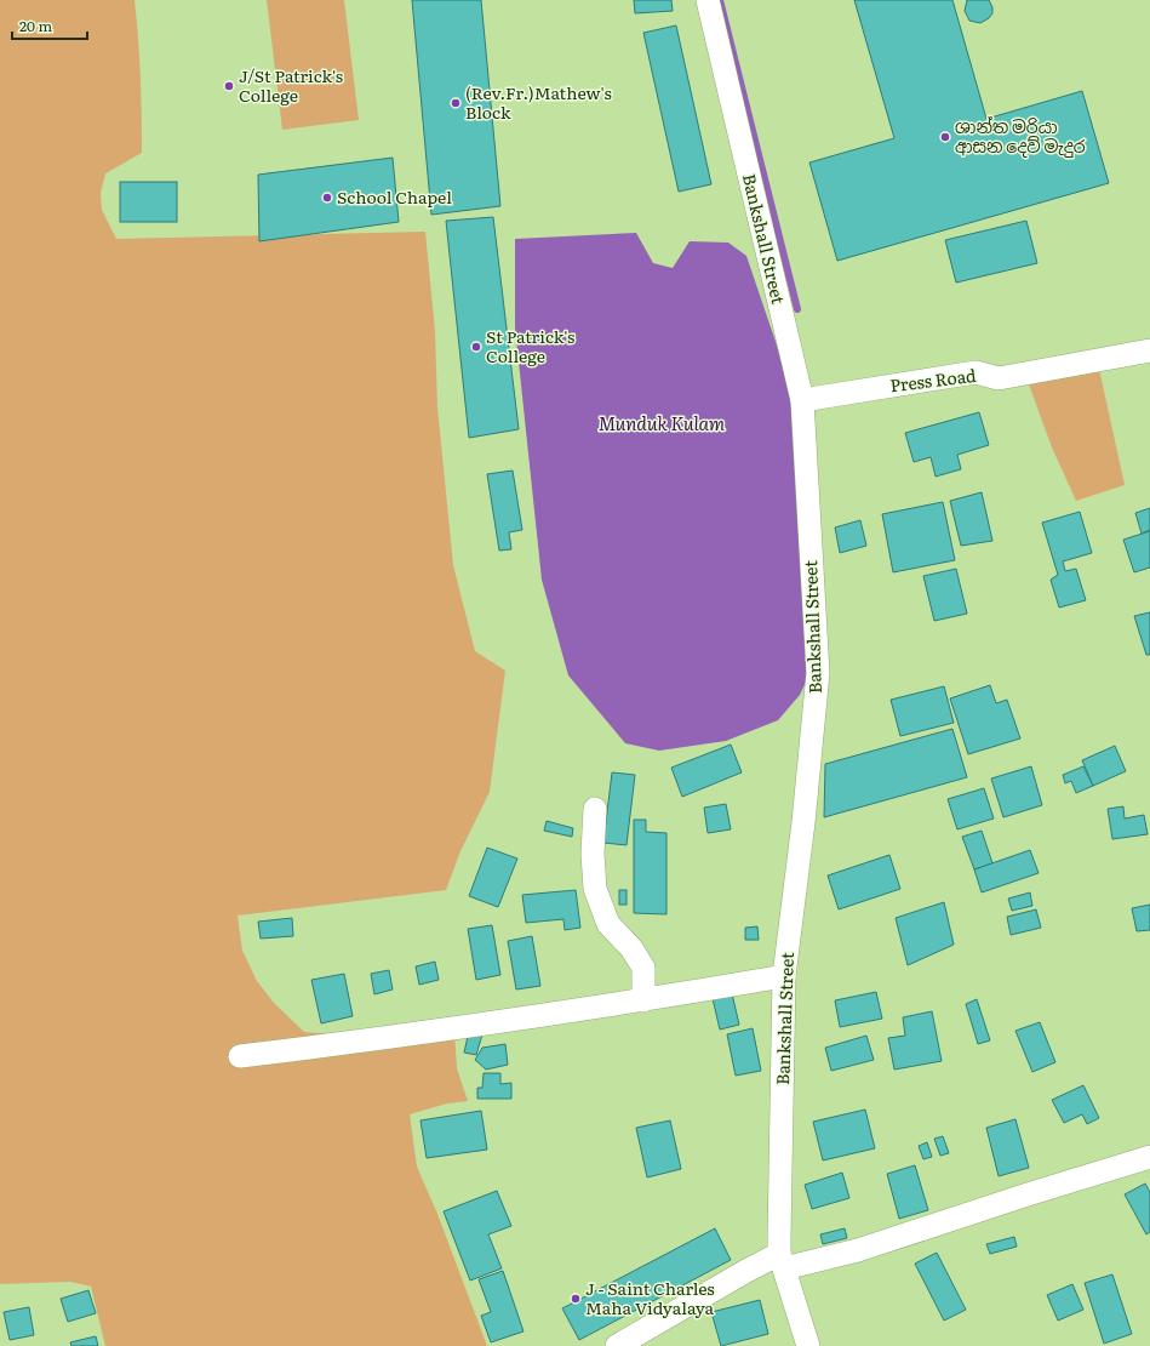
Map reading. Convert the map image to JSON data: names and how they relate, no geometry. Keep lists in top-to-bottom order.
{
  "streets": {
    "street": ["Bankshall Street", "Press Road"]
  },
  "crossings": [
    ["Bankshall Street", "Press Road"]
  ],
  "water": ["Munduk Kulam"],
  "places": [
    "J/St Patrick's College",
    "(Rev.Fr.)Mathew's Block",
    "ශාන්ත මරියා ආසන දෙව් මැදුර",
    "School Chapel",
    "St Patrick's College",
    "J - Saint Charles Maha Vidyalaya"
  ],
  "scale_bar": "20 m"
}
